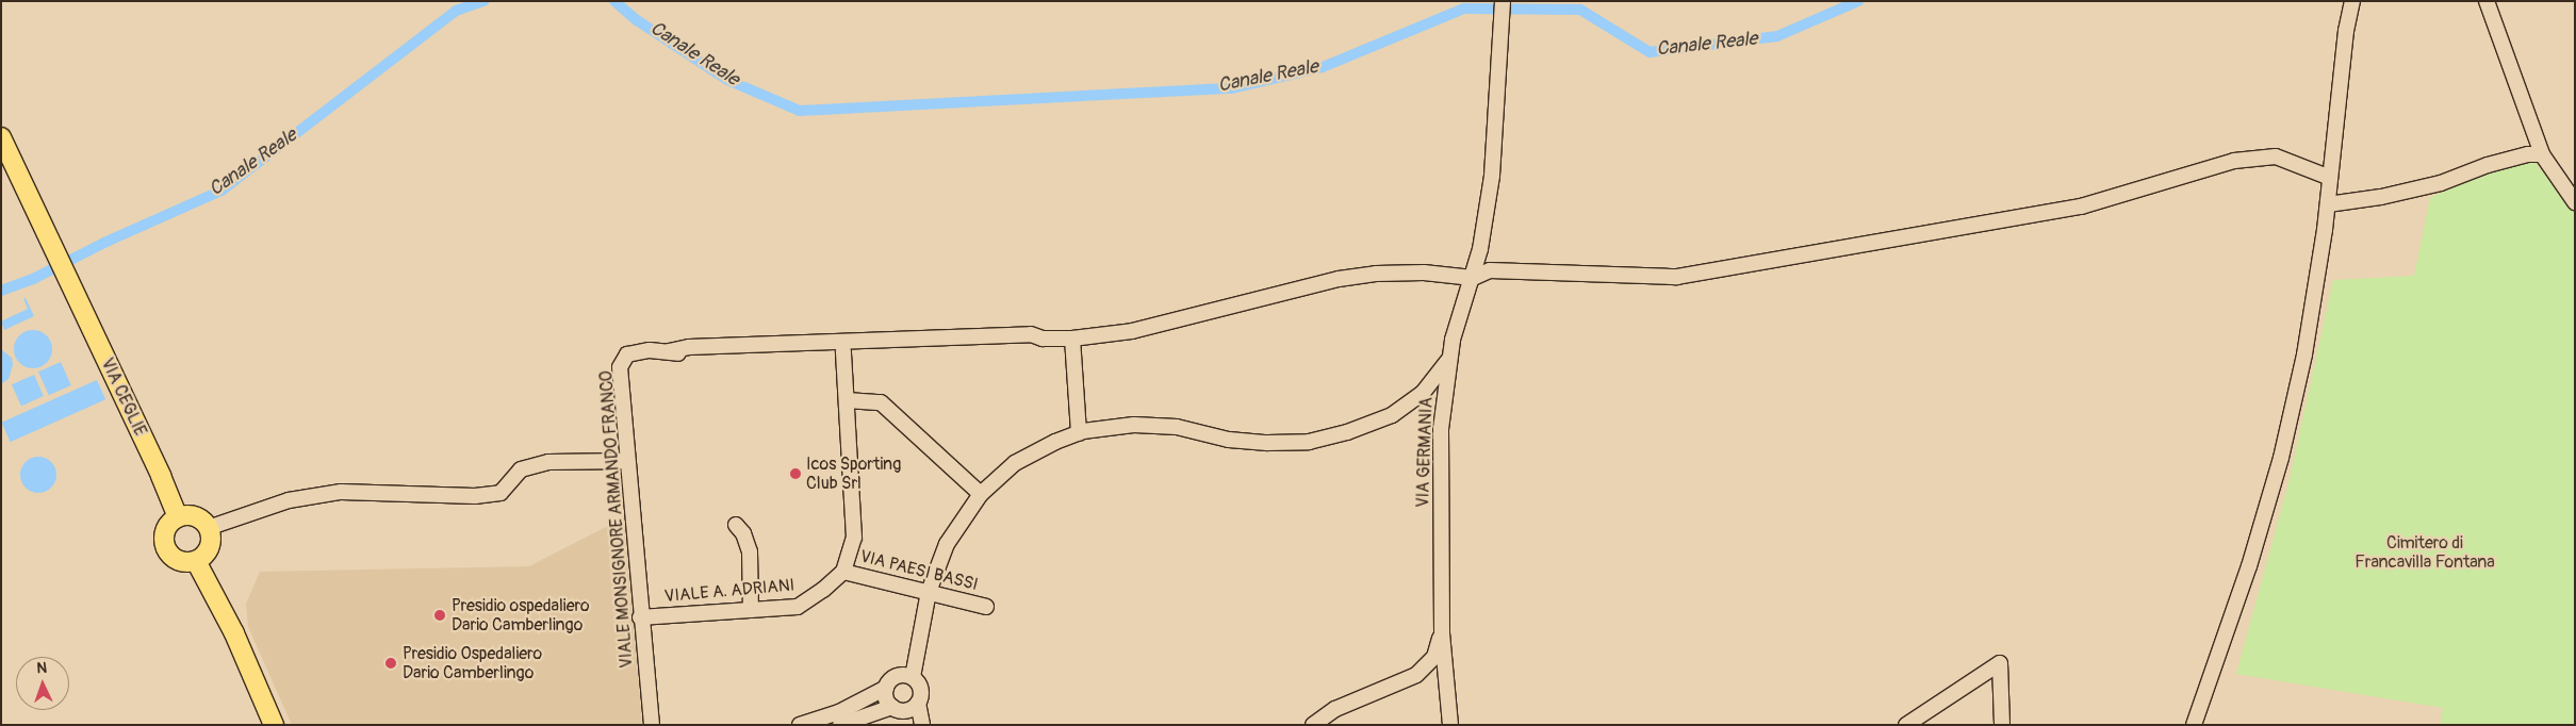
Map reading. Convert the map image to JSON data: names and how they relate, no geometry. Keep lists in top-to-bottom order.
{
  "streets": {
    "main road": ["VIA CEGLIE"],
    "street": [
      "VIA GERMANIA",
      "VIALE MONSIGNORE ARMANDO FRANCO",
      "VIA PAESI BASSI",
      "VIALE A. ADRIANI"
    ]
  },
  "crossings": [
    ["VIA GERMANIA", "VIALE MONSIGNORE ARMANDO FRANCO"],
    ["VIALE MONSIGNORE ARMANDO FRANCO", "VIALE A. ADRIANI"],
    ["VIA PAESI BASSI", "VIALE A. ADRIANI"]
  ],
  "water": ["Canale Reale"],
  "parks": ["Cimitero di Francavilla Fontana"],
  "places": ["Icos Sporting Club Srl", "Presidio ospedaliero Dario Camberlingo", "Presidio Ospedaliero Dario Camberlingo"],
  "north": "top"
}
